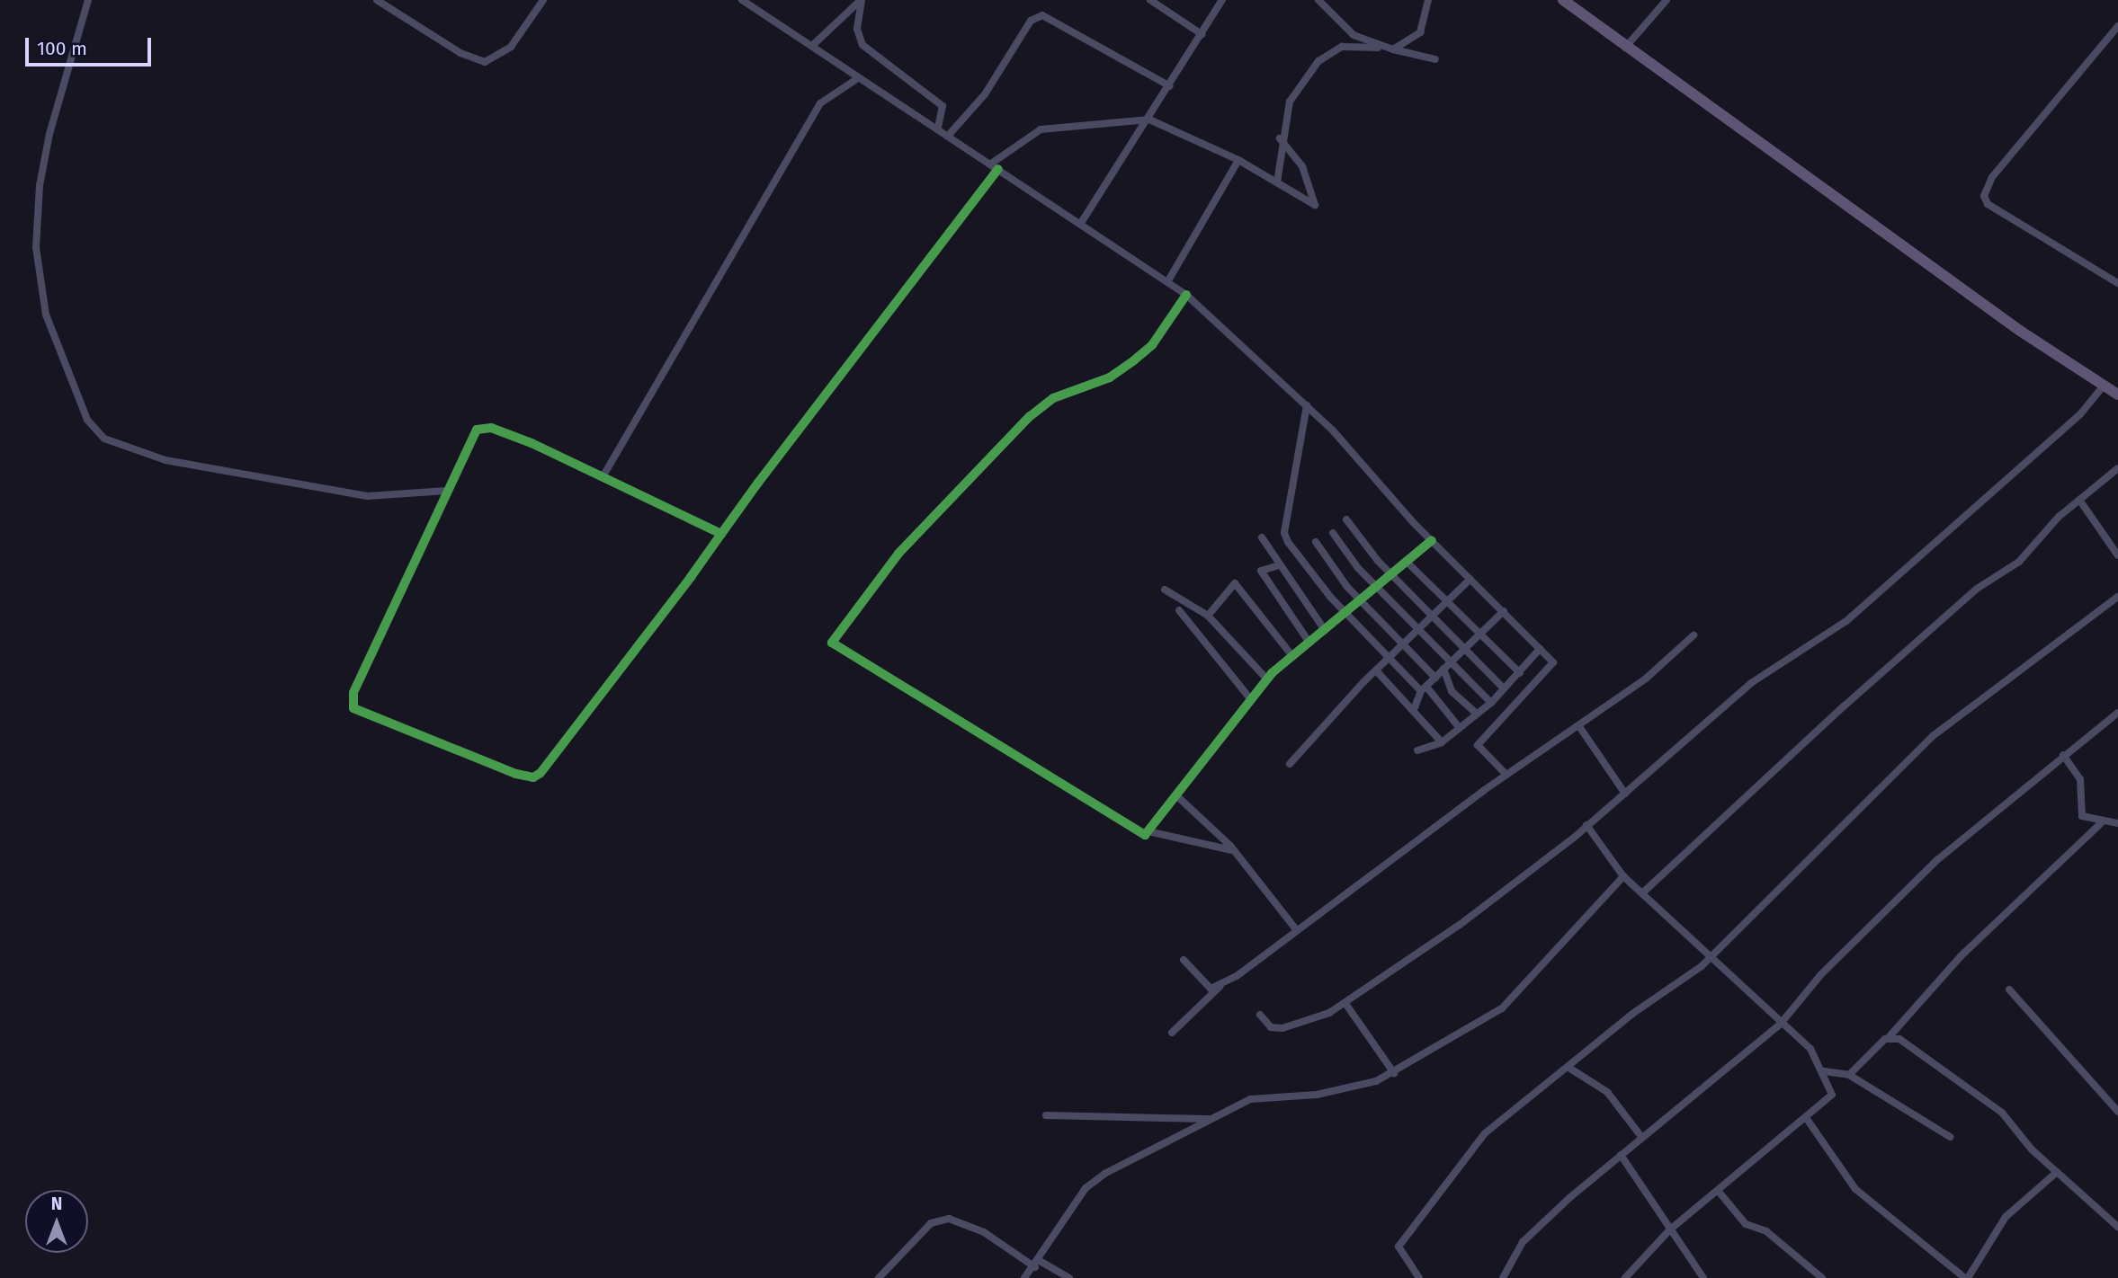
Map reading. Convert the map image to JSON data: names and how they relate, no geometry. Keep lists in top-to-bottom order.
{
  "scale_bar": "100 m",
  "north": "top"
}
